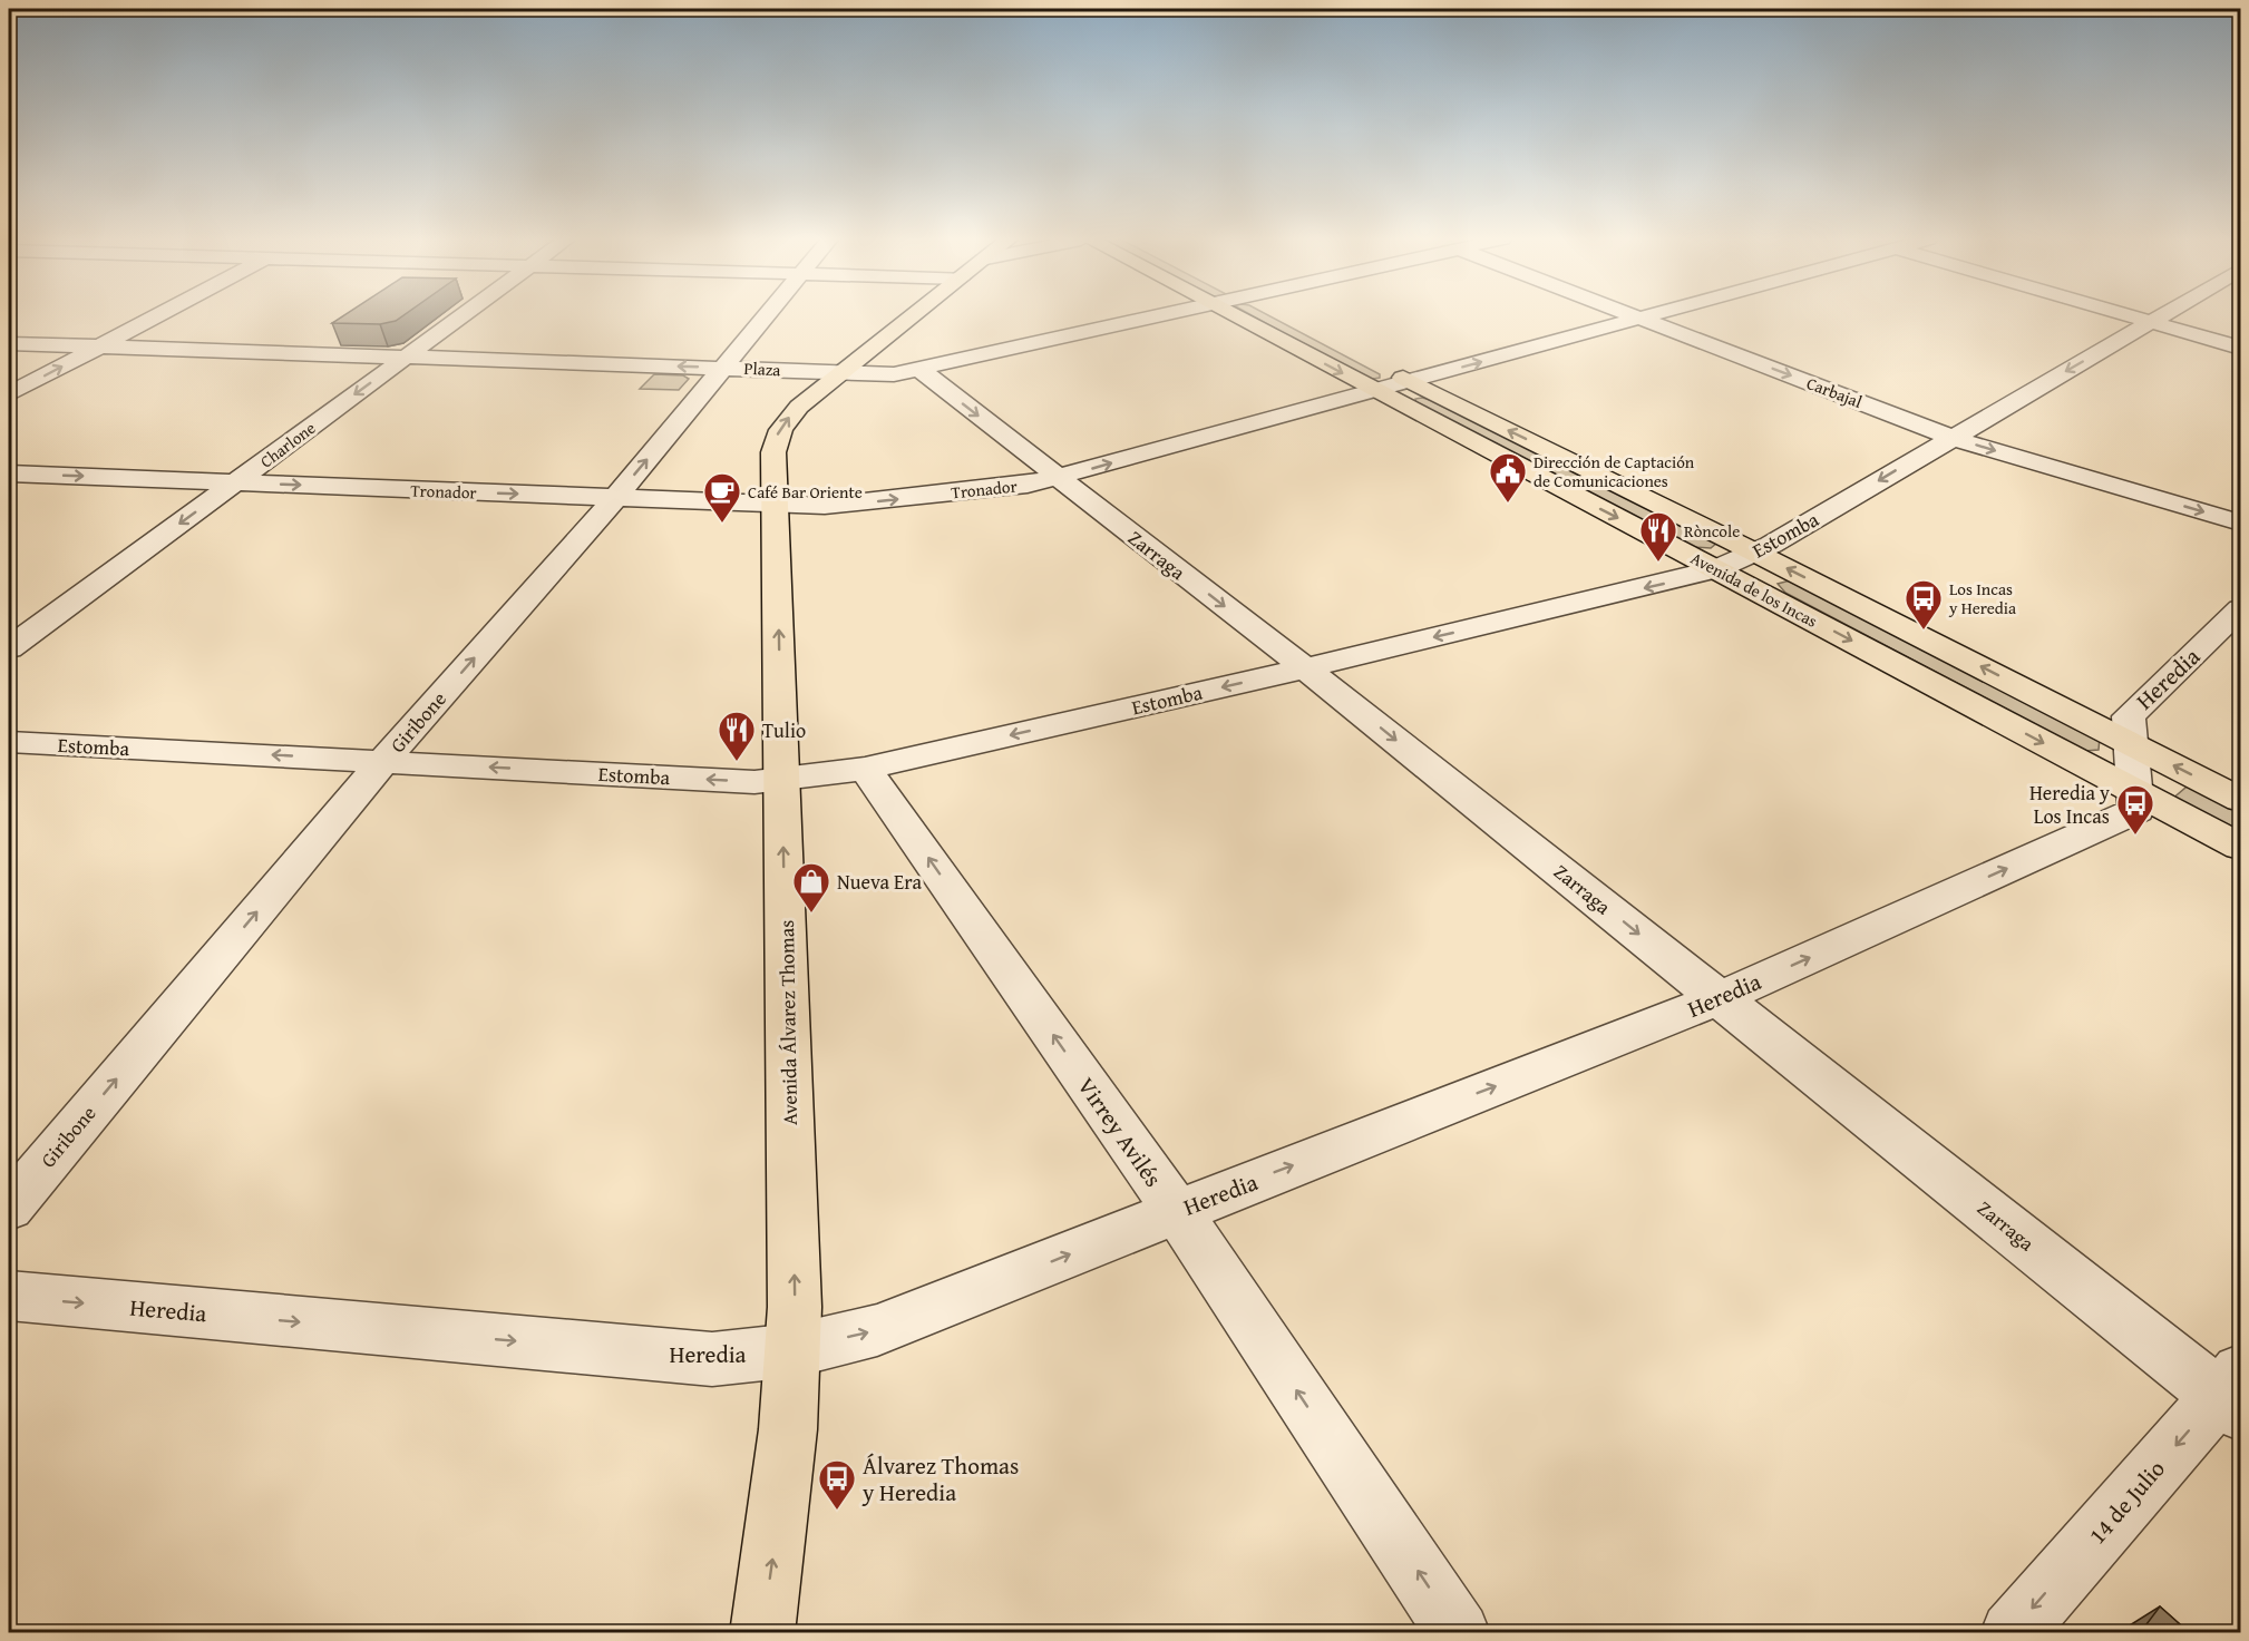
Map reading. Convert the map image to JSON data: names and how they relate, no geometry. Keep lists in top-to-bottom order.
{
  "streets": {
    "main road": ["Avenida de los Incas", "Avenida Álvarez Thomas"],
    "street": [
      "Plaza",
      "Carbajal",
      "Charlone",
      "Tronador",
      "Estomba",
      "Zarraga",
      "Heredia",
      "Giribone",
      "Virrey Avilés",
      "14 de Julio"
    ]
  },
  "crossings": [
    ["Plaza", "Charlone"],
    ["Plaza", "Zarraga"],
    ["Plaza", "Giribone"],
    ["Plaza", "Avenida Álvarez Thomas"],
    ["Carbajal", "Tronador"],
    ["Carbajal", "Estomba"],
    ["Charlone", "Tronador"],
    ["Tronador", "Zarraga"],
    ["Tronador", "Avenida de los Incas"],
    ["Tronador", "Giribone"],
    ["Tronador", "Avenida Álvarez Thomas"],
    ["Estomba", "Zarraga"],
    ["Estomba", "Avenida de los Incas"],
    ["Estomba", "Giribone"],
    ["Estomba", "Avenida Álvarez Thomas"],
    ["Estomba", "Virrey Avilés"],
    ["Zarraga", "Heredia"],
    ["Zarraga", "14 de Julio"],
    ["Avenida de los Incas", "Heredia"],
    ["Heredia", "Avenida Álvarez Thomas"],
    ["Heredia", "Virrey Avilés"]
  ],
  "one_way": [
    "Carbajal",
    "Tronador",
    "Estomba",
    "Zarraga",
    "Heredia",
    "Giribone",
    "Avenida Álvarez Thomas",
    "Virrey Avilés",
    "14 de Julio"
  ],
  "places": {
    "public building": ["Dirección de Captación de Comunicaciones"],
    "cafe": ["Café Bar Oriente"],
    "restaurant": ["Ròncole", "Tulio"],
    "bus stop": ["Los Incas y Heredia", "Heredia y Los Incas", "Álvarez Thomas y Heredia"],
    "shop": ["Nueva Era"]
  }
}
